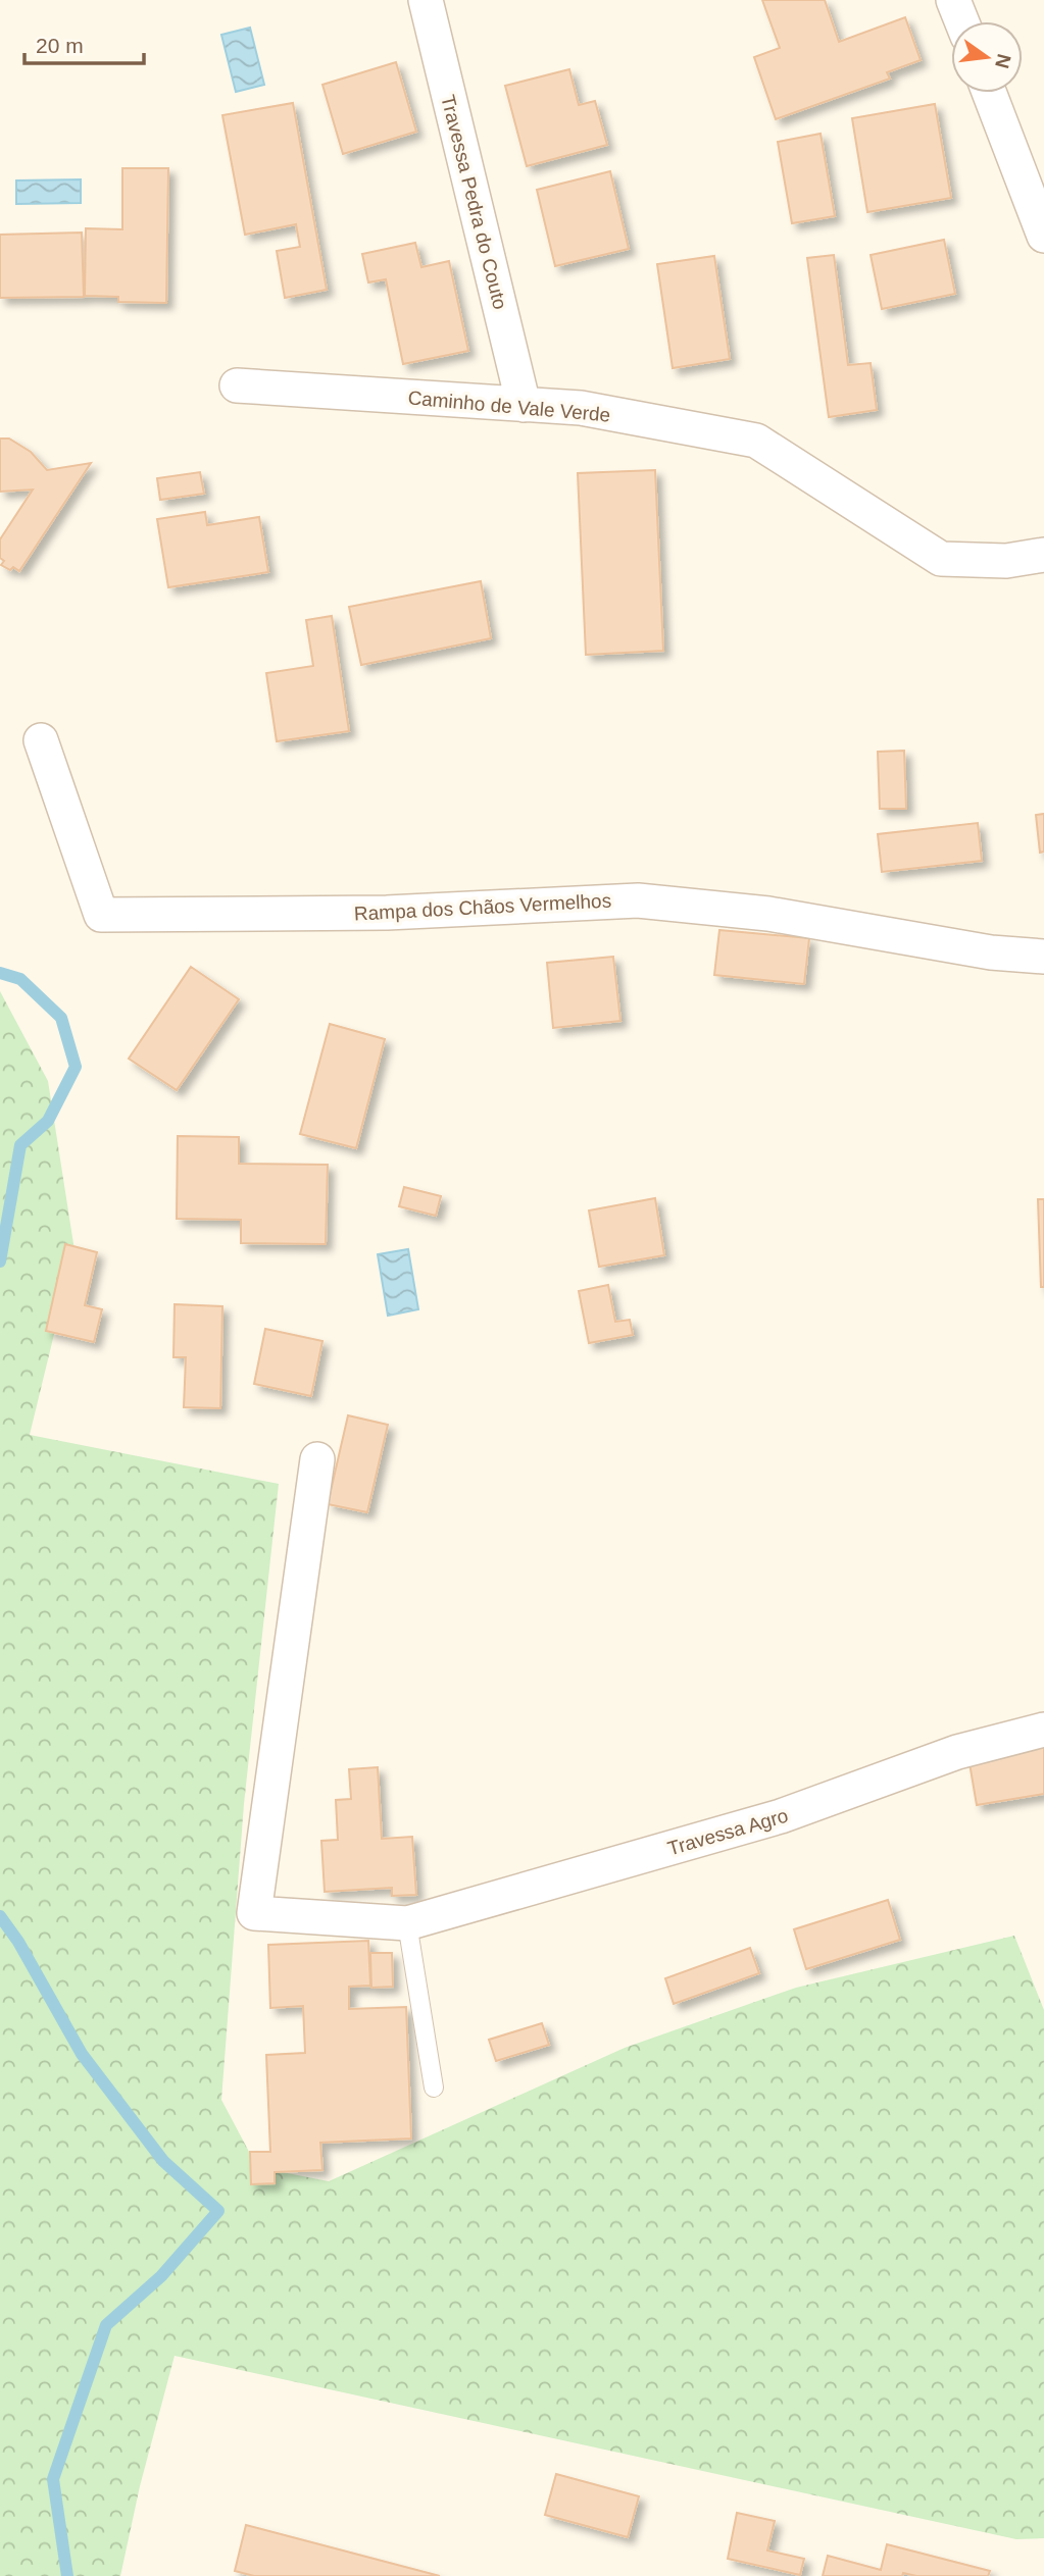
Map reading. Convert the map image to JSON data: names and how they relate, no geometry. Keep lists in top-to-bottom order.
{
  "streets": {
    "street": [
      "Travessa Pedra do Couto",
      "Caminho de Vale Verde",
      "Rampa dos Chãos Vermelhos",
      "Travessa Agro"
    ]
  },
  "crossings": [
    ["Travessa Pedra do Couto", "Caminho de Vale Verde"]
  ],
  "scale_bar": "20 m",
  "north": "right"
}
